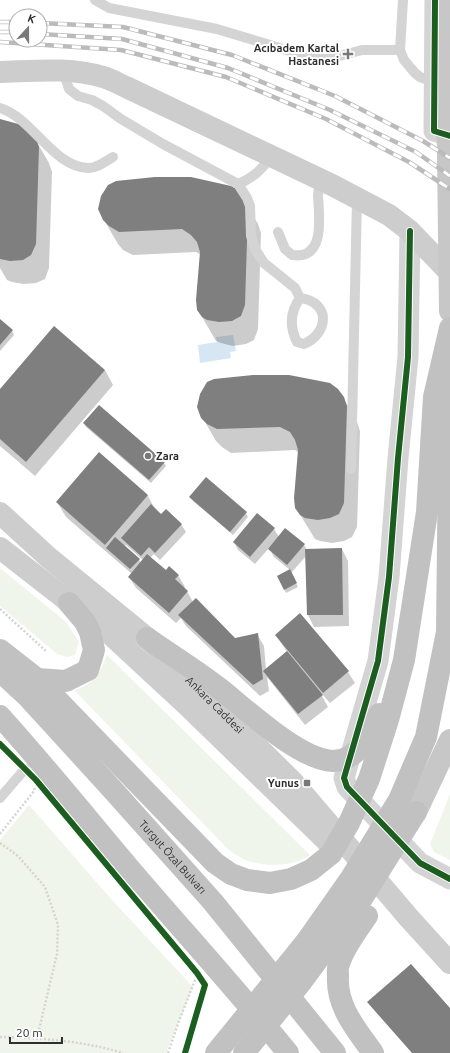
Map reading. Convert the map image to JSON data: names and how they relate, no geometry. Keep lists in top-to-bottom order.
{
  "streets": {
    "highway": ["Turgut Özal Bulvarı"],
    "main road": ["Ankara Caddesi"]
  },
  "places": {
    "health": ["Acıbadem Kartal Hastanesi"],
    "other": ["Zara"],
    "transit": ["Yunus"]
  },
  "scale_bar": "20 m",
  "north": "top"
}
